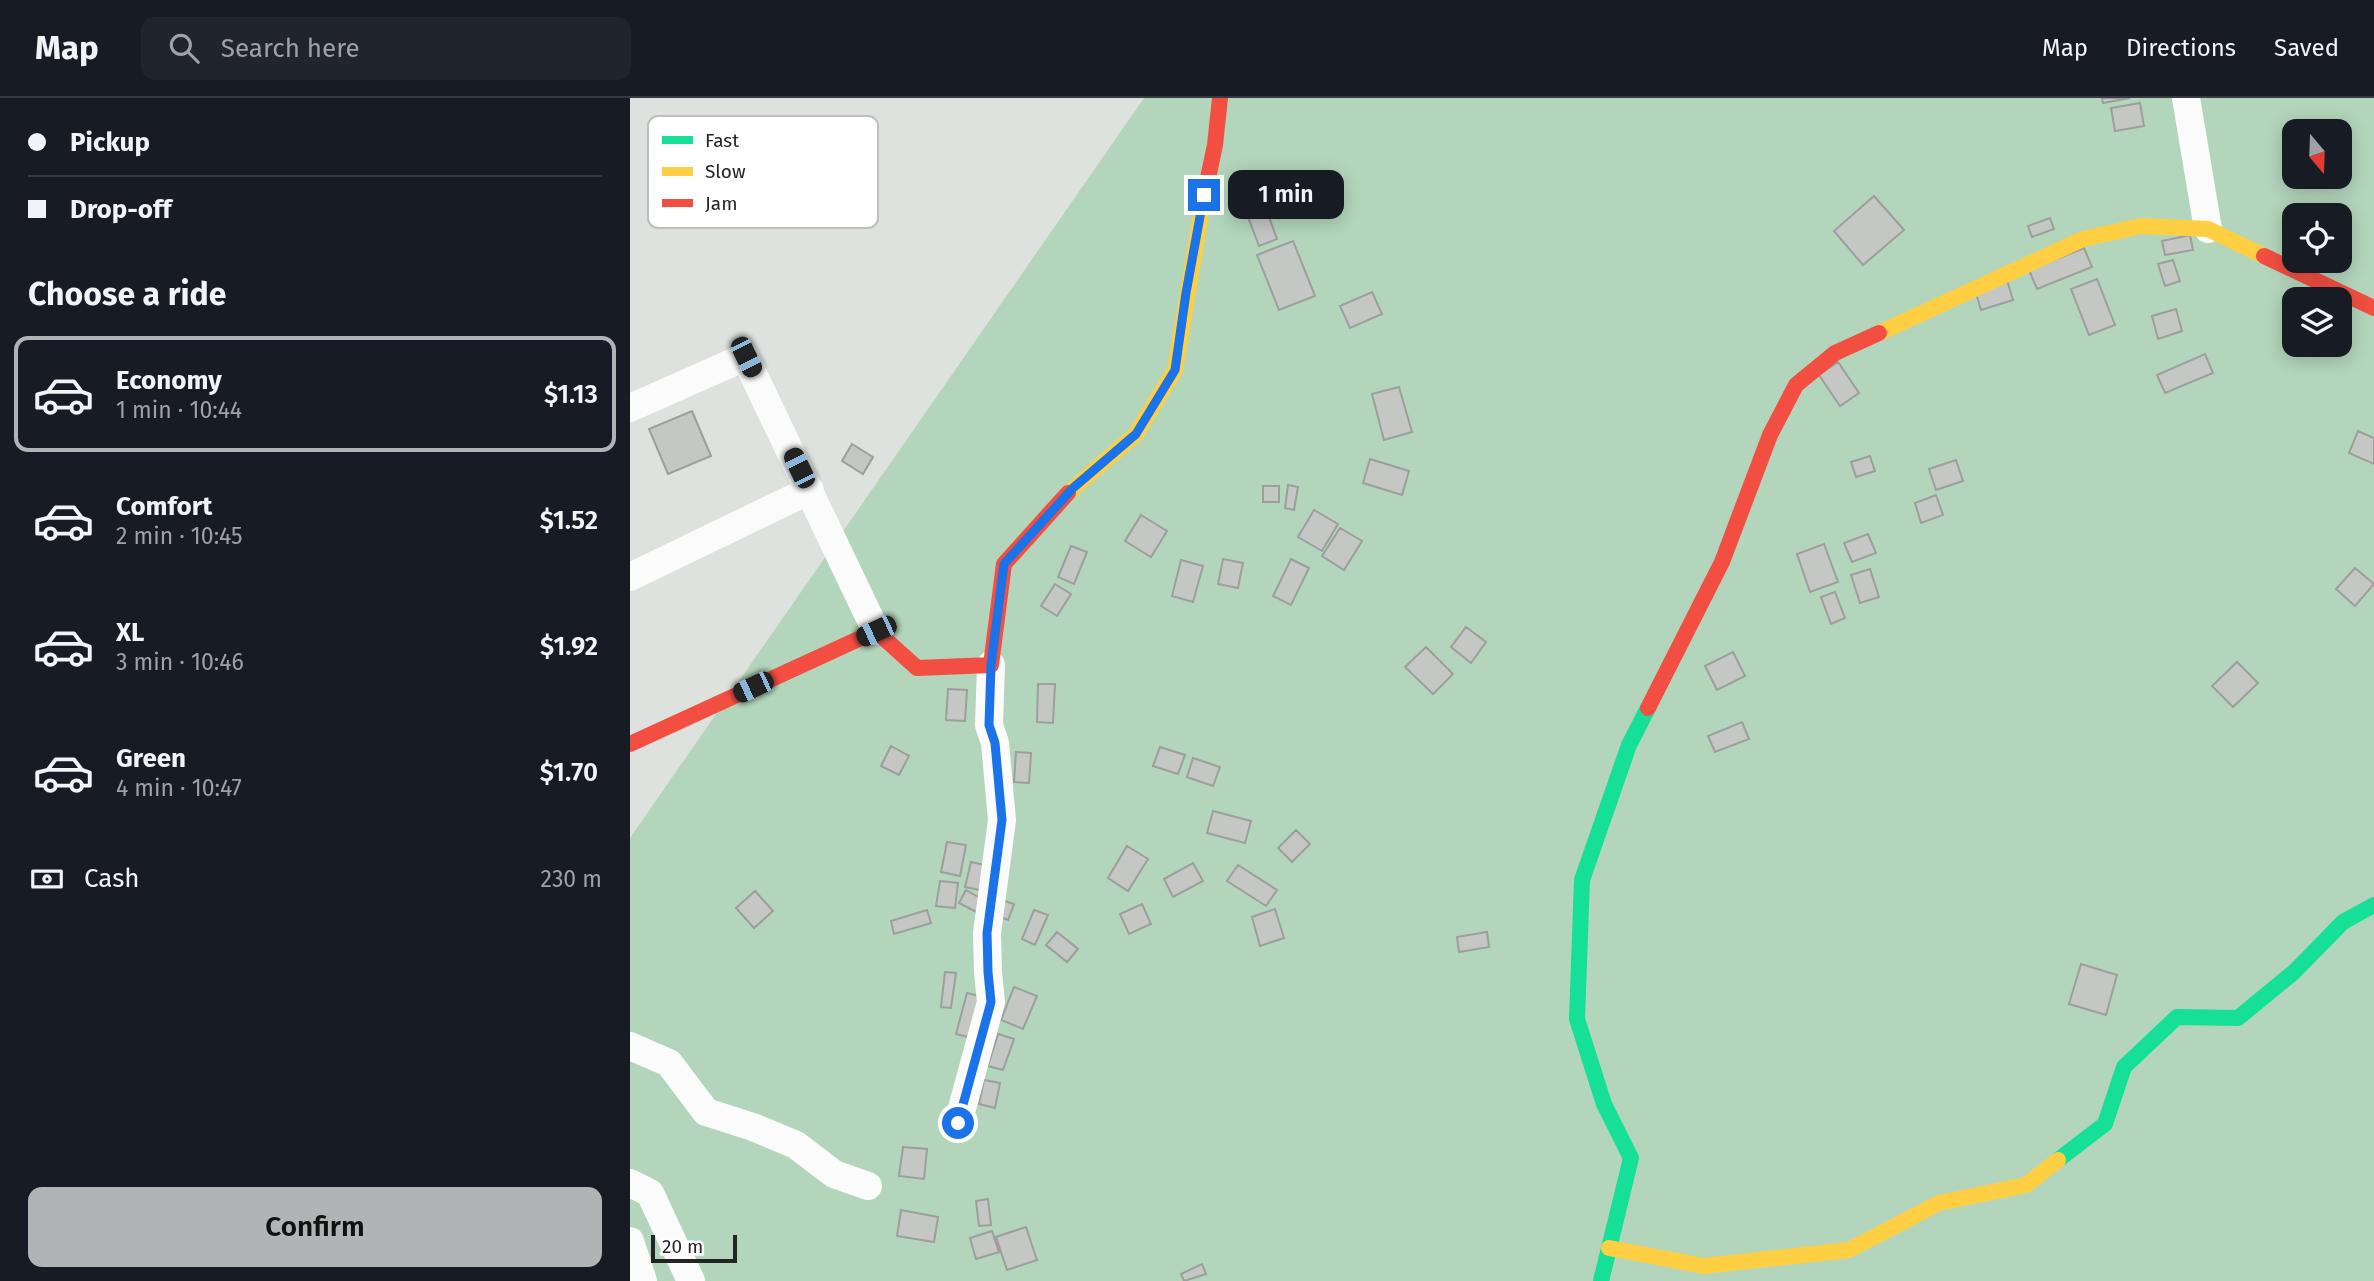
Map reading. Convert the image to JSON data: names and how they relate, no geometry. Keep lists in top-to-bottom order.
{
  "legend": ["Fast", "Slow", "Jam"],
  "scale_bar": "20 m",
  "north": "bottom",
  "page": {
    "header": "Map",
    "search": "Search here",
    "nav": ["Map", "Directions", "Saved"],
    "banner": ["Pickup", "Drop-off"],
    "bubble": "1 min",
    "heading": "Choose a ride",
    "list": [
      {
        "name": "Economy",
        "note": "1 min · 10:44",
        "value": "$1.13"
      },
      {
        "name": "Comfort",
        "note": "2 min · 10:45",
        "value": "$1.52"
      },
      {
        "name": "XL",
        "note": "3 min · 10:46",
        "value": "$1.92"
      },
      {
        "name": "Green",
        "note": "4 min · 10:47",
        "value": "$1.70"
      }
    ],
    "pay": ["Cash", "230 m"],
    "buttons": "Confirm",
    "scale": "20 m"
  }
}
